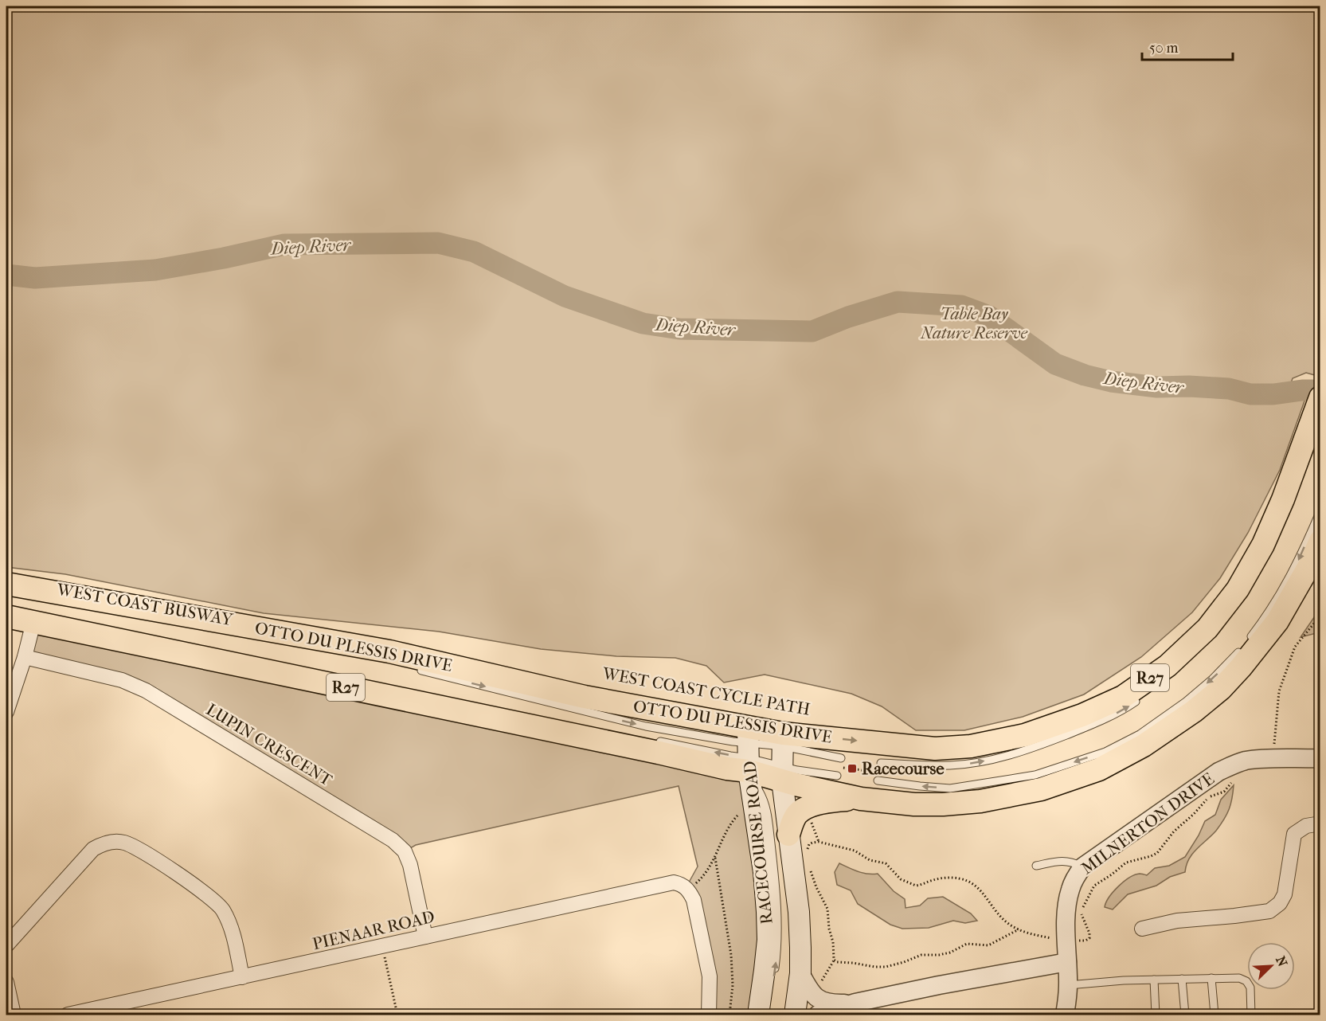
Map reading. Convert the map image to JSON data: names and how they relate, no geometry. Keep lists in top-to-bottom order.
{
  "streets": {
    "main road": ["OTTO DU PLESSIS DRIVE", "R27", "RACECOURSE ROAD"],
    "street": ["LUPIN CRESCENT", "MILNERTON DRIVE", "PIENAAR ROAD"]
  },
  "crossings": [
    ["OTTO DU PLESSIS DRIVE", "RACECOURSE ROAD"],
    ["LUPIN CRESCENT", "PIENAAR ROAD"]
  ],
  "water": ["Diep River"],
  "parks": ["Table Bay Nature Reserve"],
  "places": {
    "transit": ["Racecourse"]
  },
  "scale_bar": "50 m",
  "north": "top right"
}
